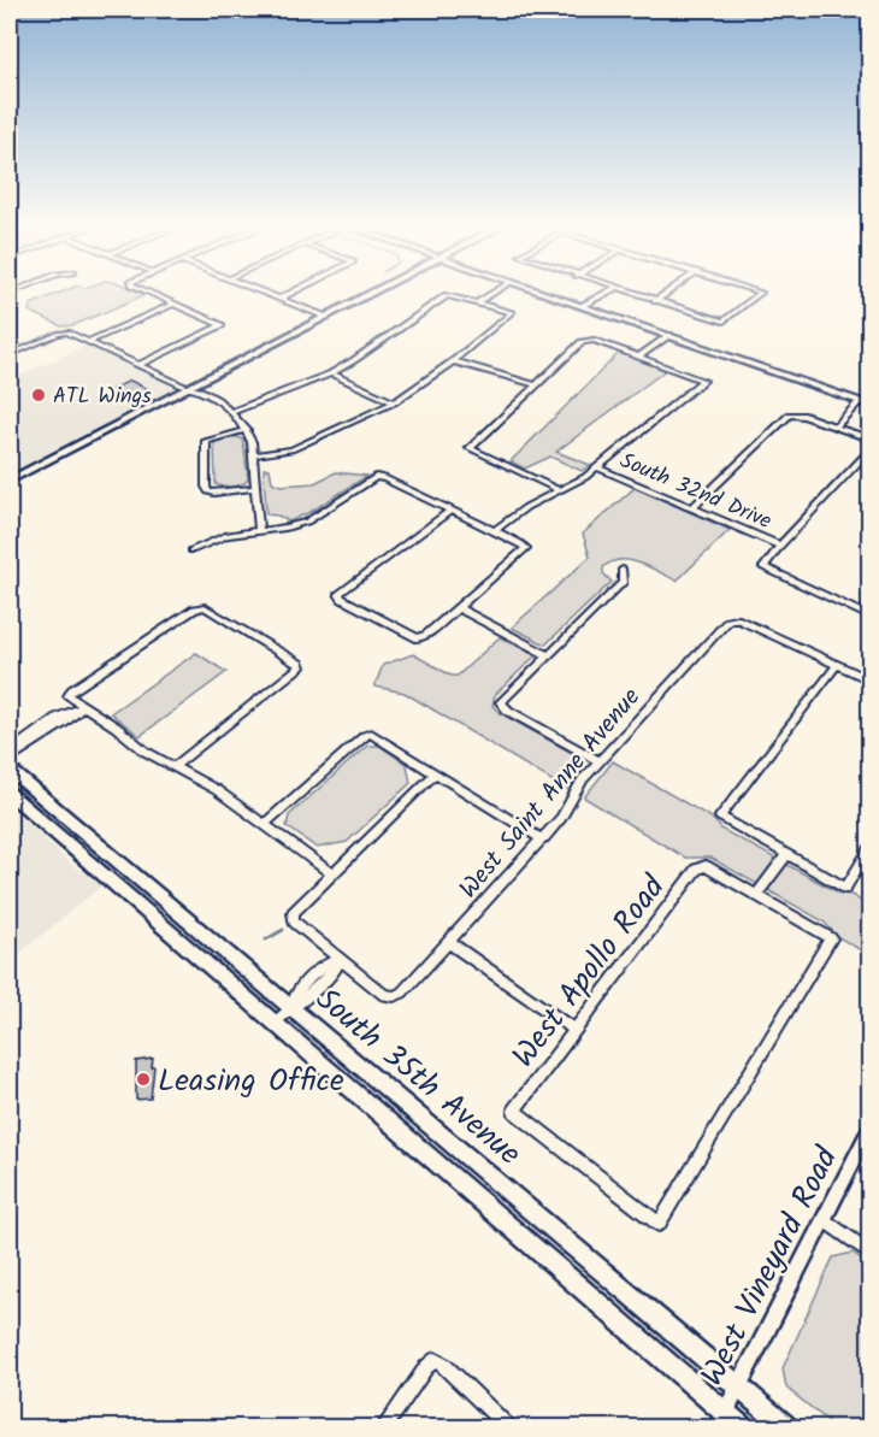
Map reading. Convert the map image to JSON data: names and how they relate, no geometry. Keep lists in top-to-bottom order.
{
  "streets": {
    "main road": ["South 35th Avenue"],
    "street": [
      "South 32nd Drive",
      "West Saint Anne Avenue",
      "West Apollo Road",
      "West Vineyard Road"
    ]
  },
  "crossings": [
    ["South 35th Avenue", "West Vineyard Road"]
  ],
  "places": ["ATL Wings", "Leasing Office"]
}
